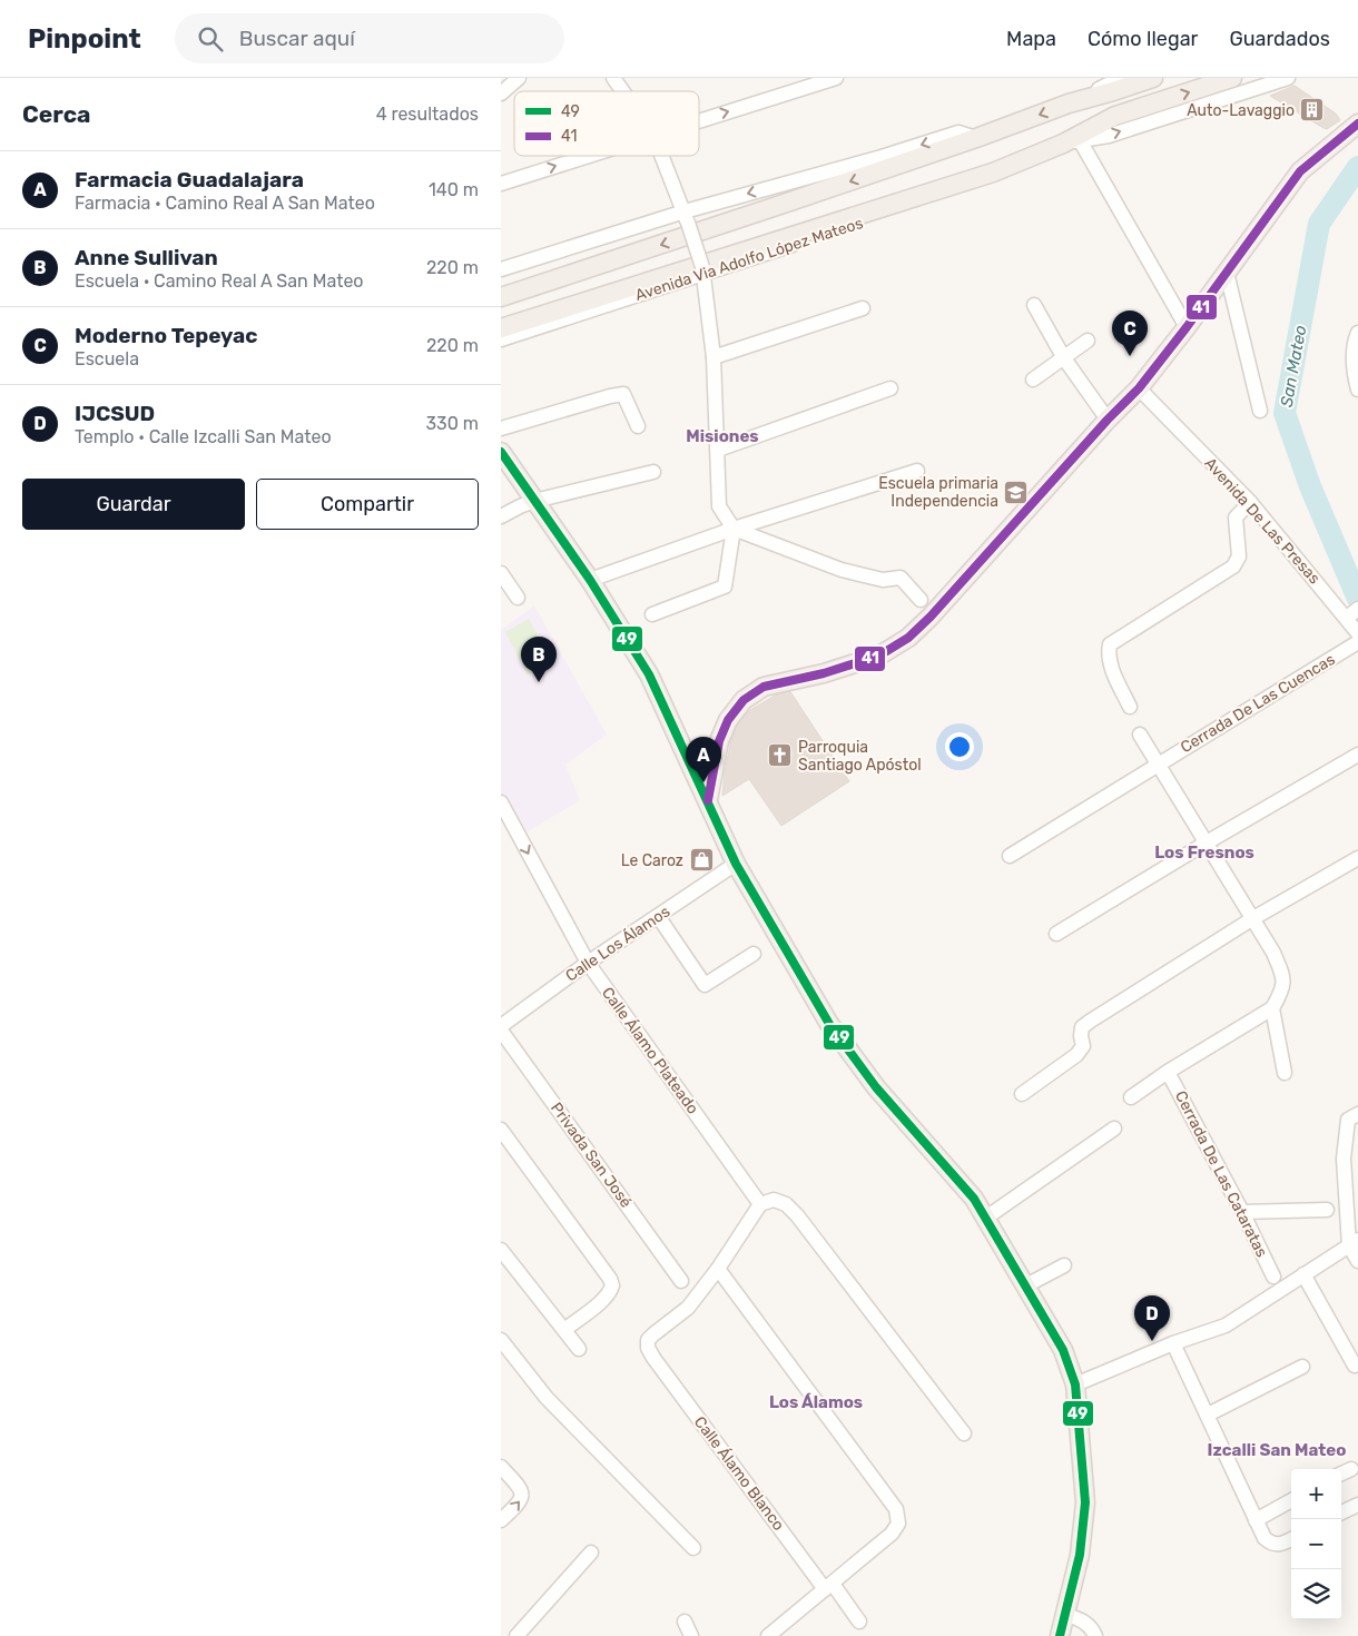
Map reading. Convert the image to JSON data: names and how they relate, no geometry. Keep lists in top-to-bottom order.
{
  "streets": {
    "main road": ["Avenida Via Adolfo López Mateos"],
    "street": [
      "Avenida De Las Presas",
      "Cerrada De Las Cuencas",
      "Calle Los Álamos",
      "Calle Álamo Plateado",
      "Privada San José",
      "Cerrada De Las Cataratas",
      "Calle Álamo Blanco"
    ]
  },
  "crossings": [
    ["Calle Los Álamos", "Calle Álamo Plateado"]
  ],
  "one_way": ["Calle Álamo Plateado"],
  "districts": [
    "Misiones",
    "Los Fresnos",
    "Los Álamos",
    "Izcalli San Mateo"
  ],
  "water": ["San Mateo"],
  "places": {
    "building": ["Auto-Lavaggio"],
    "school or university": ["Escuela primaria Independencia"],
    "church": ["Parroquia Santiago Apóstol"],
    "shop": ["Le Caroz"]
  },
  "lines": ["transit line 41", "transit line 49"],
  "legend": ["49", "41"],
  "page": {
    "header": "Pinpoint",
    "search": "Buscar aquí",
    "nav": ["Mapa", "Cómo llegar", "Guardados"],
    "heading": ["Cerca", "4 resultados"],
    "list": [
      {
        "mark": "A",
        "name": "Farmacia Guadalajara",
        "note": "Farmacia · Camino Real A San Mateo",
        "value": "140 m"
      },
      {
        "mark": "B",
        "name": "Anne Sullivan",
        "note": "Escuela · Camino Real A San Mateo",
        "value": "220 m"
      },
      {
        "mark": "C",
        "name": "Moderno Tepeyac",
        "note": "Escuela",
        "value": "220 m"
      },
      {
        "mark": "D",
        "name": "IJCSUD",
        "note": "Templo · Calle Izcalli San Mateo",
        "value": "330 m"
      }
    ],
    "pins": [
      "C",
      "B",
      "A",
      "D"
    ],
    "buttons": ["Guardar", "Compartir"],
    "map_buttons": ["+", "−"]
  }
}
